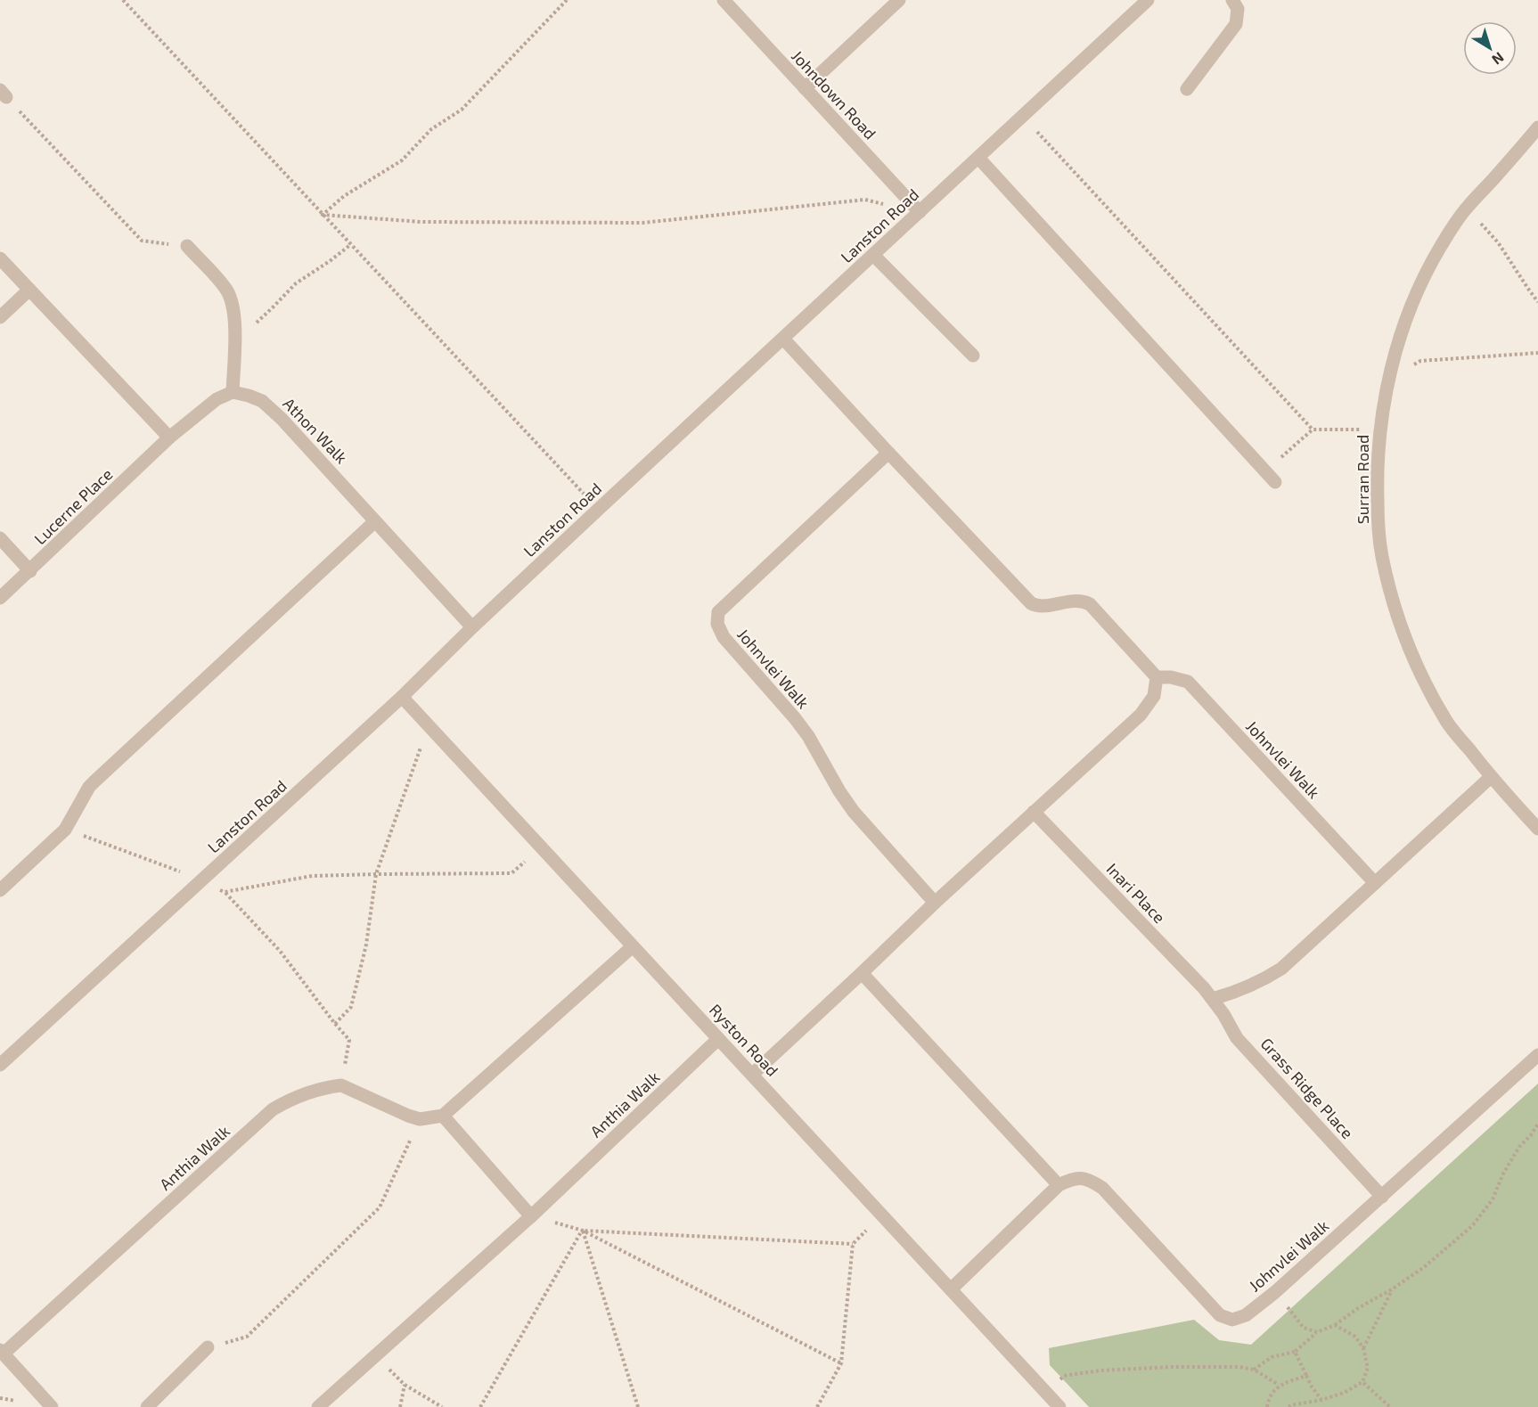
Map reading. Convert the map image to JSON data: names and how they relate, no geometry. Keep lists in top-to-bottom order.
{
  "streets": {
    "street": [
      "Johndown Road",
      "Lanston Road",
      "Athon Walk",
      "Surran Road",
      "Lucerne Place",
      "Johnvlei Walk",
      "Inari Place",
      "Ryston Road",
      "Grass Ridge Place",
      "Anthia Walk"
    ]
  },
  "crossings": [
    ["Johndown Road", "Lanston Road"],
    ["Lanston Road", "Athon Walk"],
    ["Lanston Road", "Ryston Road"],
    ["Johnvlei Walk", "Grass Ridge Place"],
    ["Inari Place", "Grass Ridge Place"],
    ["Ryston Road", "Anthia Walk"]
  ],
  "north": "bottom right"
}
